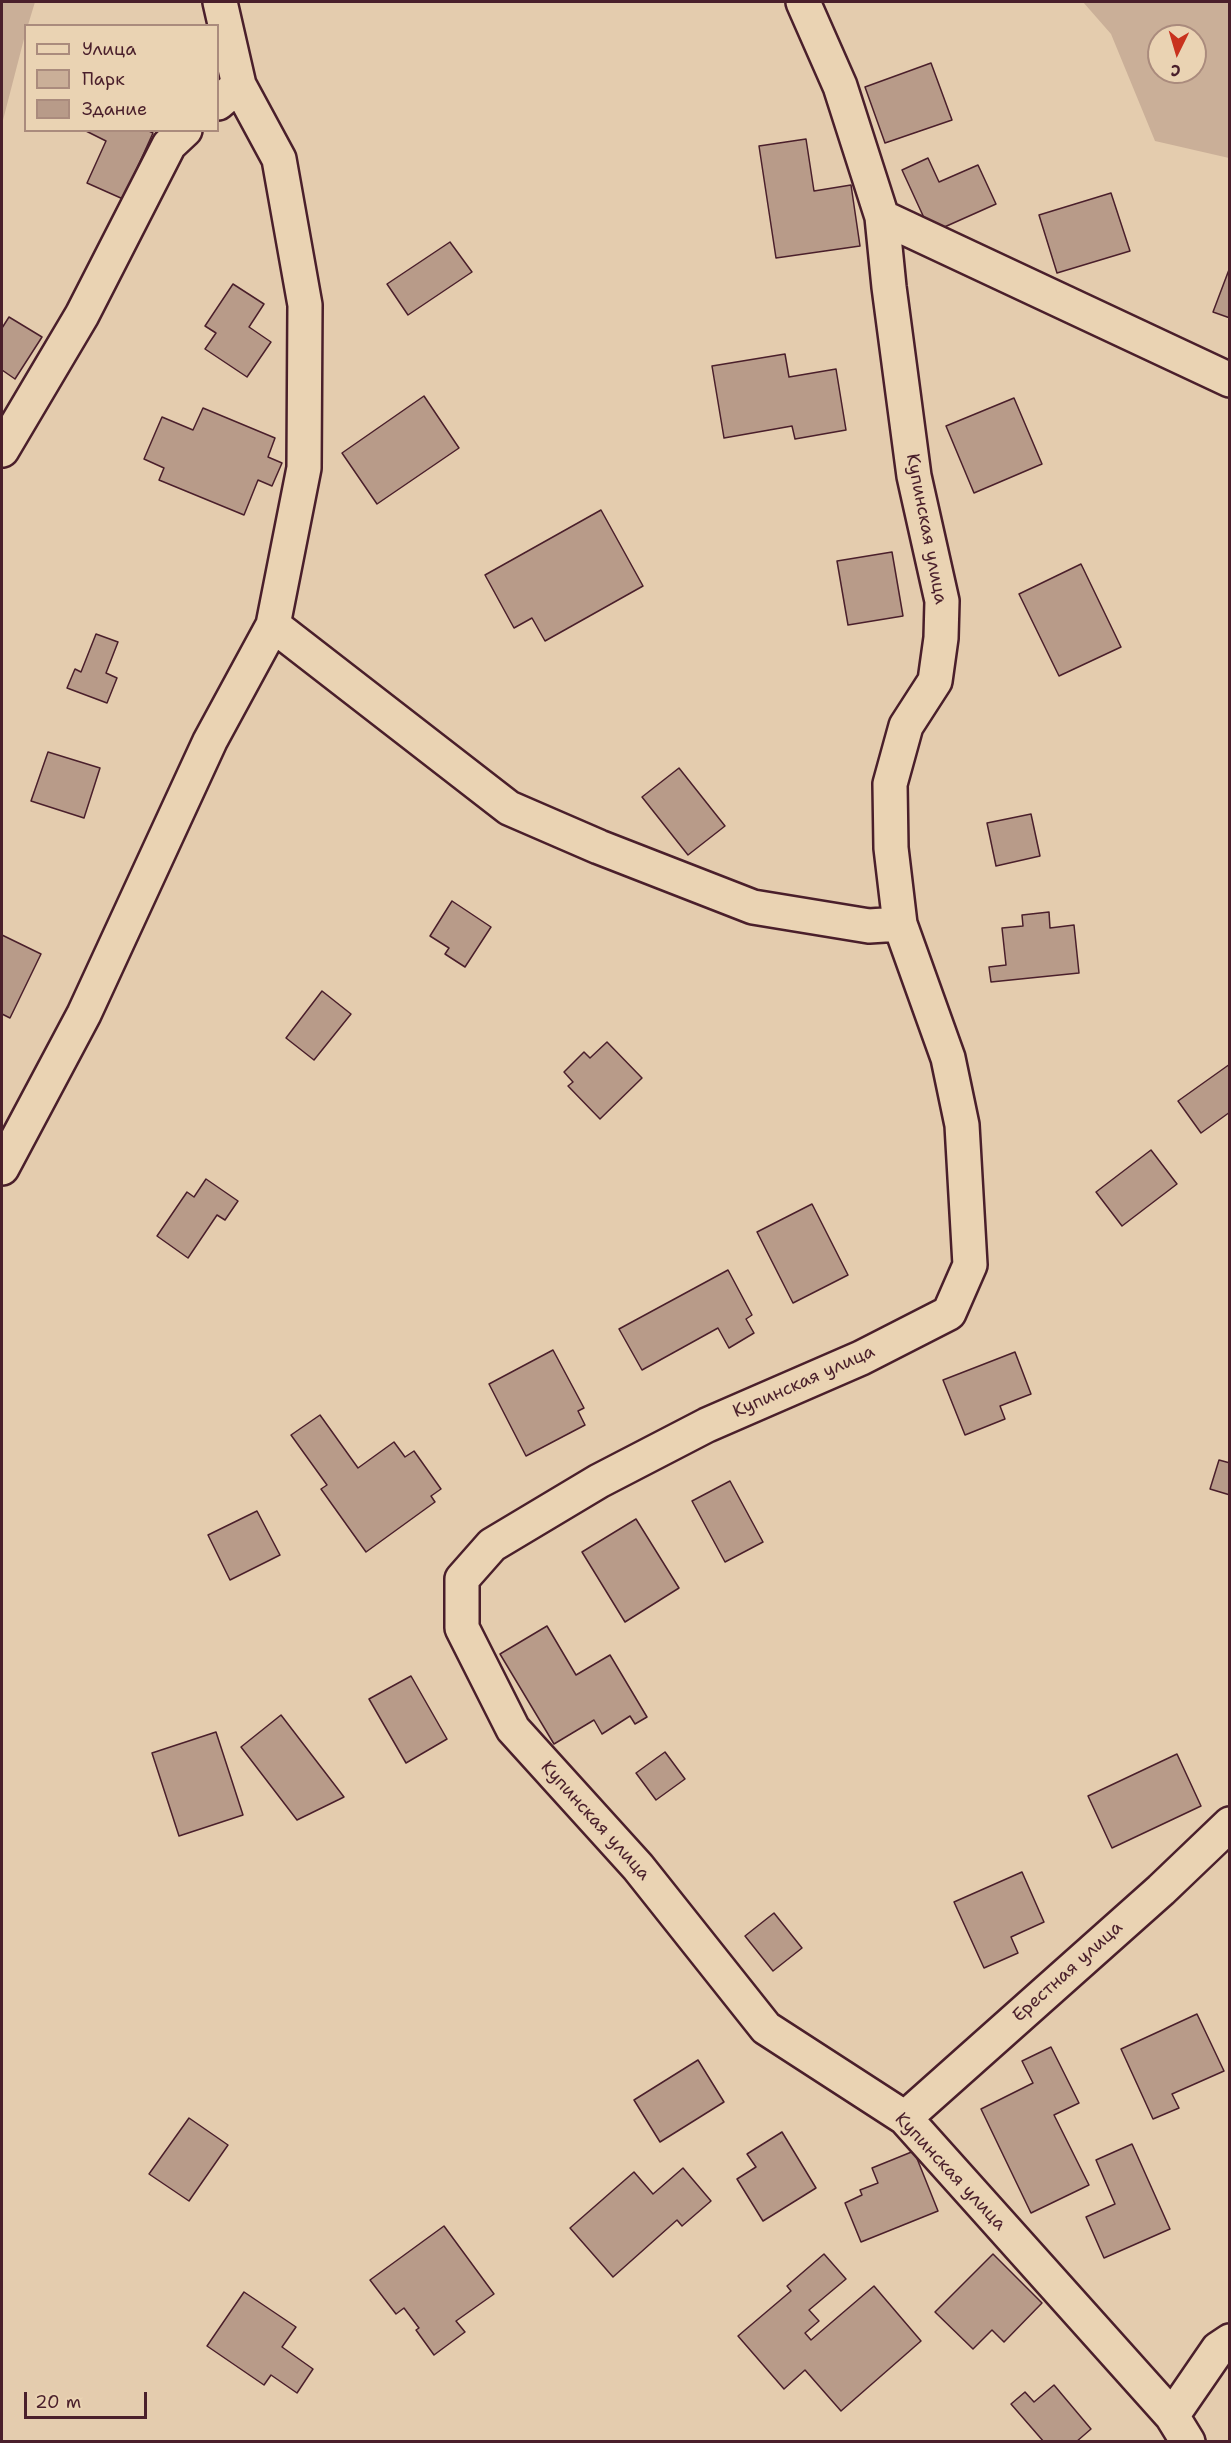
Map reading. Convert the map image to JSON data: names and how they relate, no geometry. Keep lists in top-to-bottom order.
{
  "streets": {
    "street": ["Купинская улица", "Ерестная улица"]
  },
  "crossings": [
    ["Купинская улица", "Ерестная улица"]
  ],
  "legend": ["Улица", "Парк", "Здание"],
  "scale_bar": "20 m",
  "north": "bottom"
}
